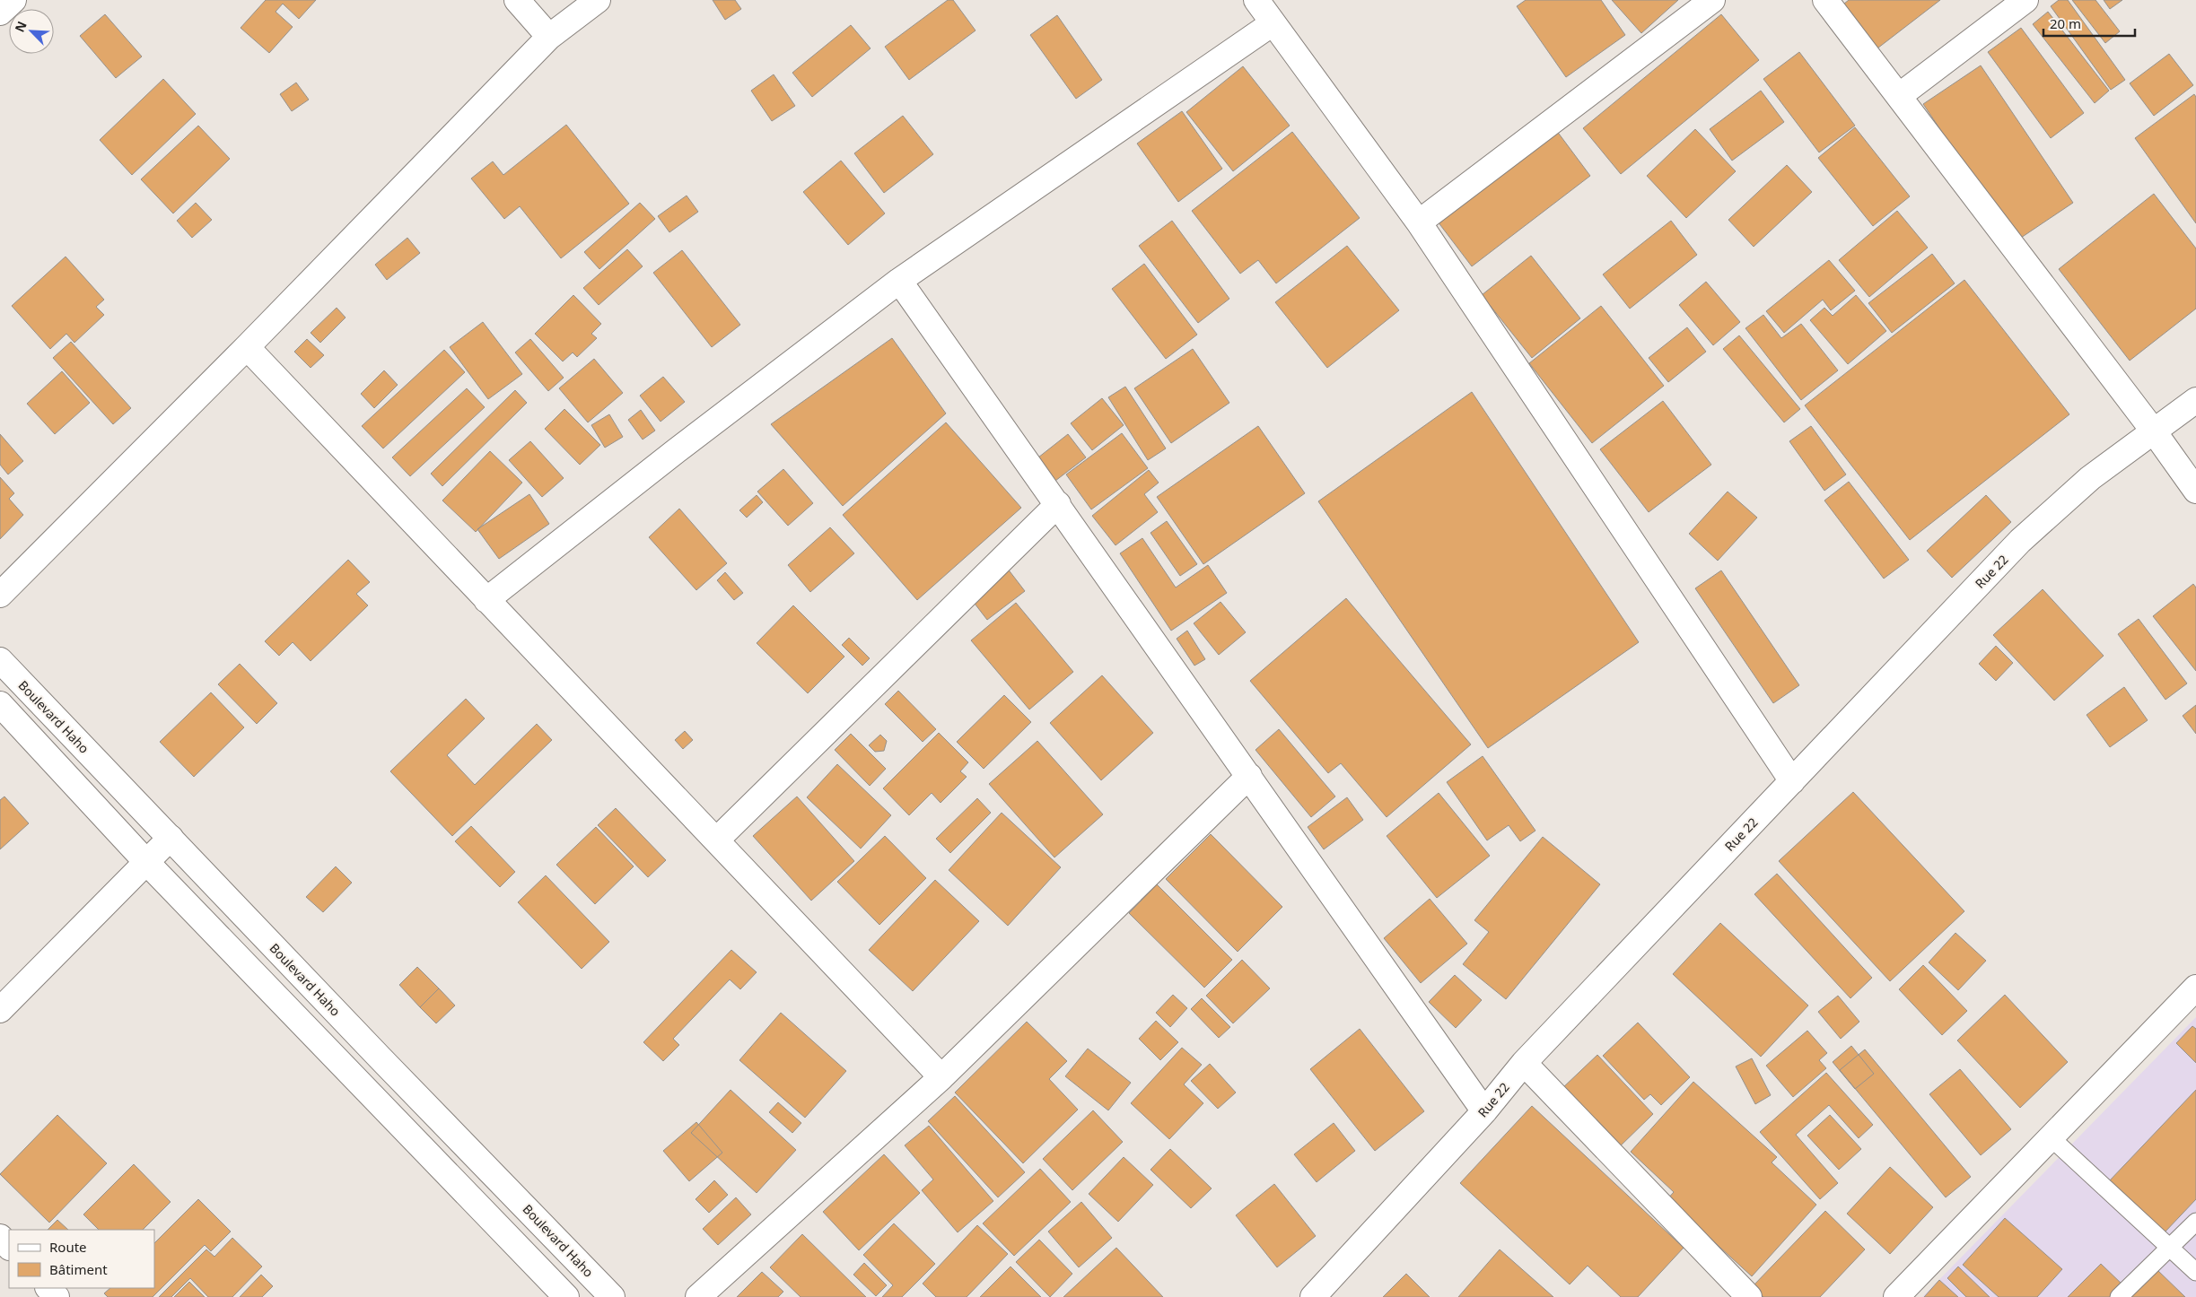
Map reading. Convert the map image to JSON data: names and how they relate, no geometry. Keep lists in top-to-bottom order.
{
  "streets": {
    "street": ["Rue 22", "Boulevard Haho"]
  },
  "legend": ["Route", "Bâtiment"],
  "scale_bar": "20 m",
  "north": "top left"
}
